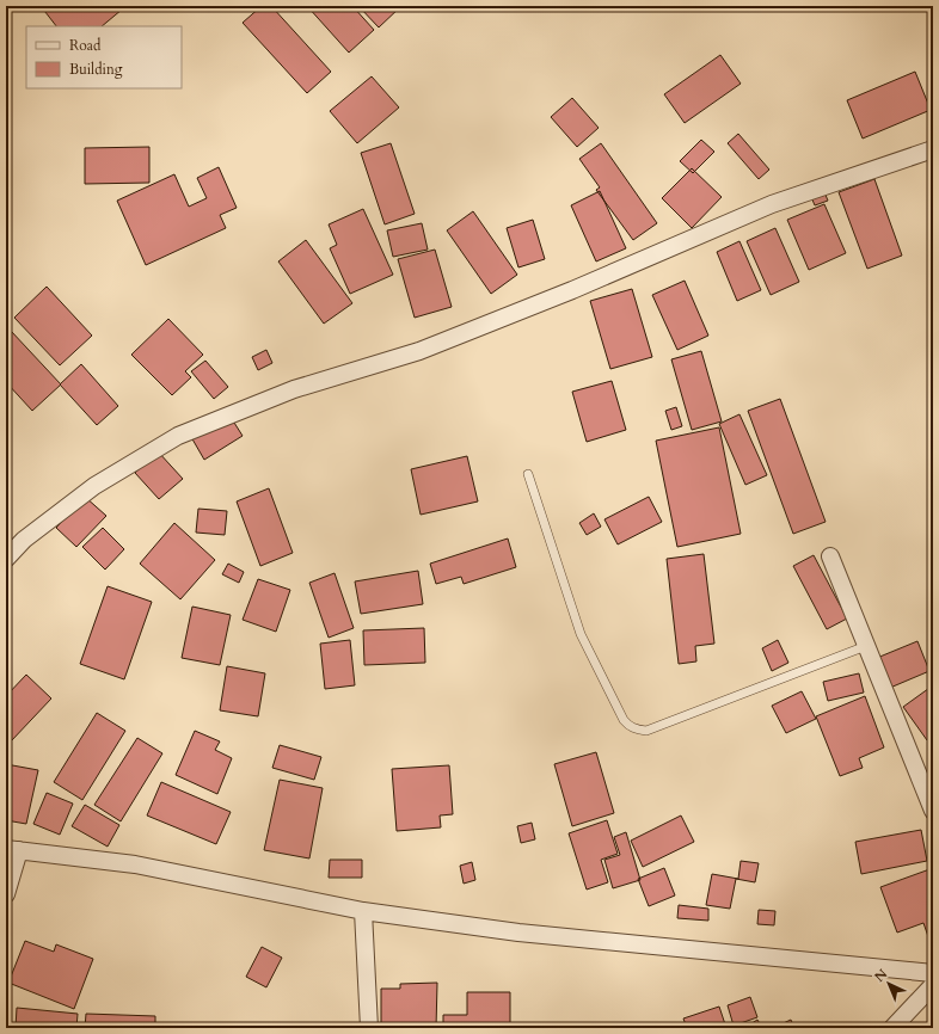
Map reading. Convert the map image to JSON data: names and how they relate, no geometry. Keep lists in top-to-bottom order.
{
  "legend": ["Road", "Building"],
  "north": "top left"
}
